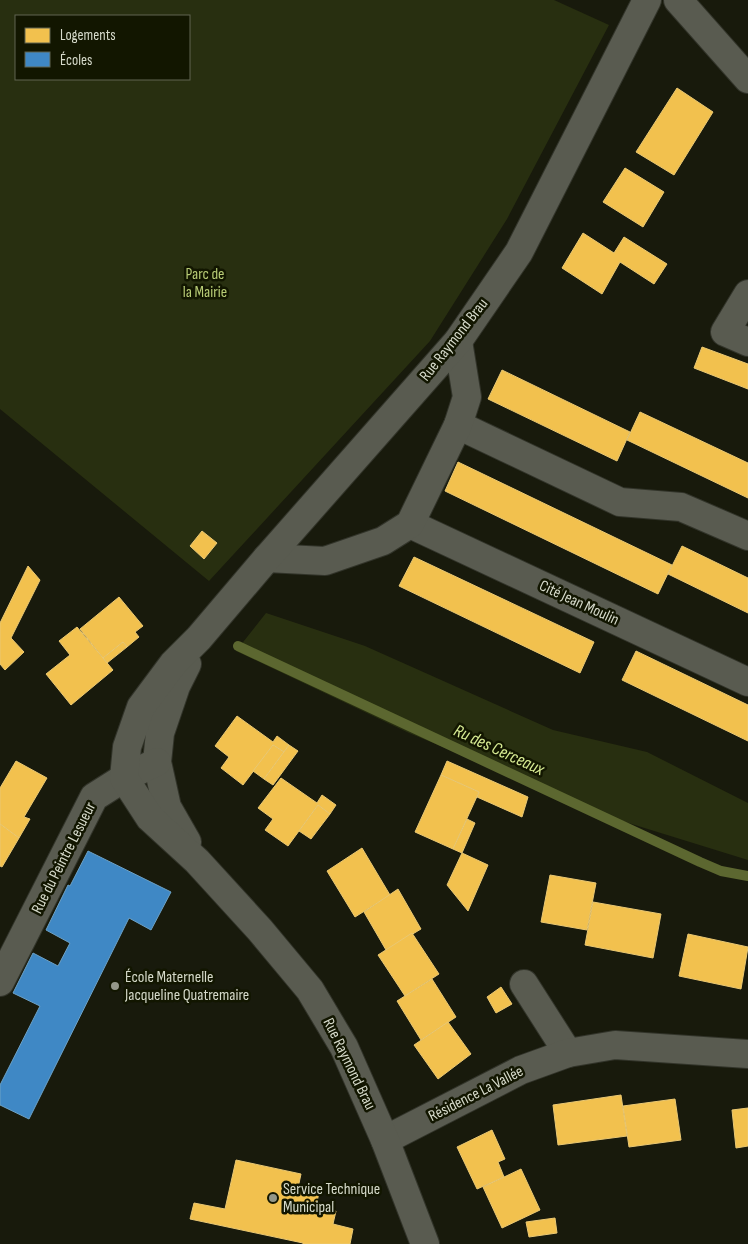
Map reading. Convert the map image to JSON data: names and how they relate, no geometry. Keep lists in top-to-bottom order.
{
  "streets": {
    "street": [
      "Rue Raymond Brau",
      "Cité Jean Moulin",
      "Rue du Peintre Lesueur",
      "Résidence La Vallée"
    ]
  },
  "crossings": [
    ["Rue Raymond Brau", "Rue du Peintre Lesueur"],
    ["Rue Raymond Brau", "Résidence La Vallée"]
  ],
  "water": ["Ru des Cerceaux"],
  "parks": ["Parc de la Mairie"],
  "places": ["École Maternelle Jacqueline Quatremaire", "Service Technique Municipal"],
  "legend": ["Logements", "Écoles"]
}
